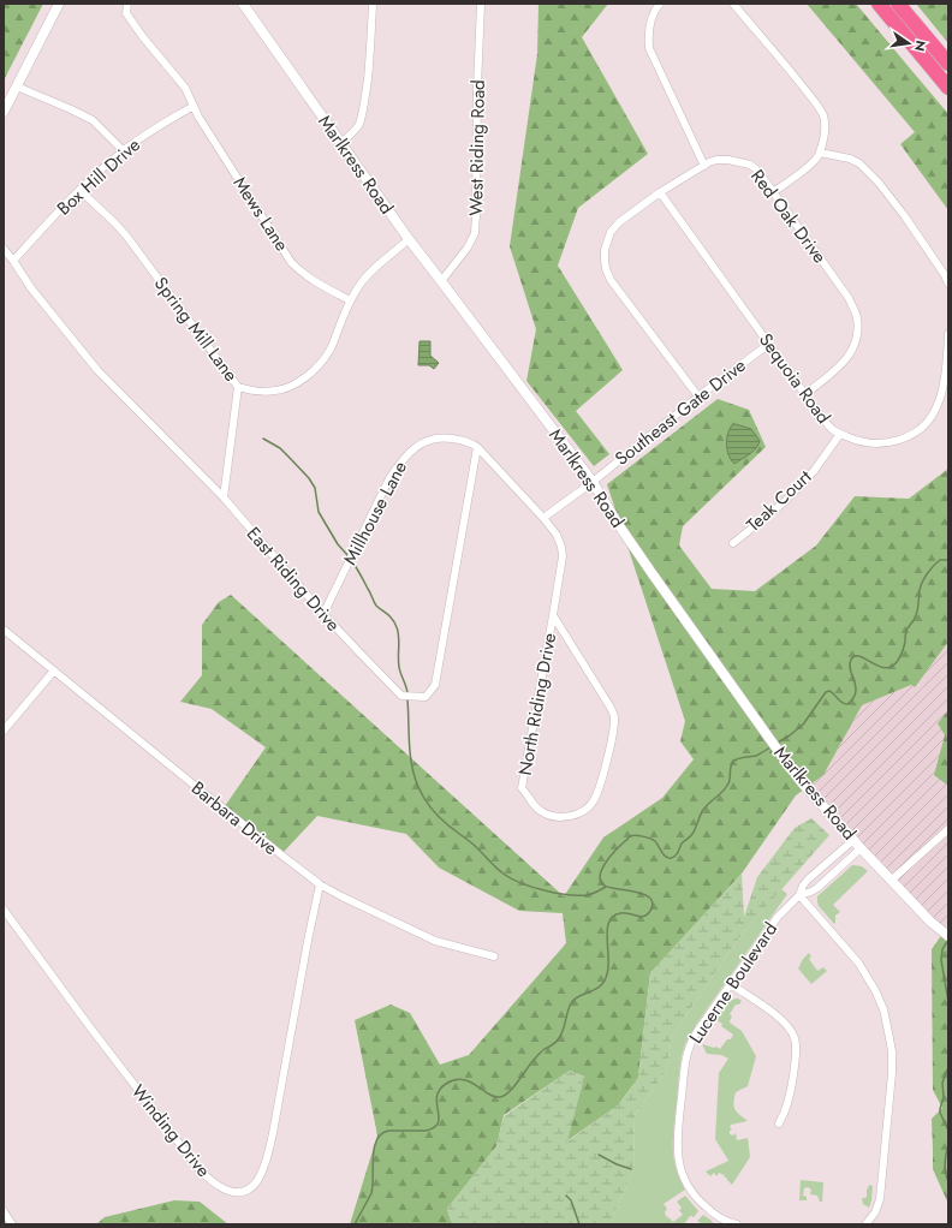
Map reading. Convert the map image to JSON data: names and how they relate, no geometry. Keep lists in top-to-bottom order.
{
  "streets": {
    "street": [
      "West Riding Road",
      "Marlkress Road",
      "Box Hill Drive",
      "Mews Lane",
      "Red Oak Drive",
      "Spring Mill Lane",
      "Sequoia Road",
      "Southeast Gate Drive",
      "Teak Court",
      "Millhouse Lane",
      "East Riding Drive",
      "North Riding Drive",
      "Barbara Drive",
      "Lucerne Boulevard",
      "Winding Drive"
    ]
  },
  "crossings": [
    ["West Riding Road", "Marlkress Road"],
    ["Marlkress Road", "Southeast Gate Drive"],
    ["Marlkress Road", "Lucerne Boulevard"],
    ["Box Hill Drive", "Mews Lane"],
    ["Box Hill Drive", "Spring Mill Lane"],
    ["Box Hill Drive", "East Riding Drive"],
    ["Red Oak Drive", "Sequoia Road"],
    ["Red Oak Drive", "Southeast Gate Drive"],
    ["Spring Mill Lane", "East Riding Drive"],
    ["Sequoia Road", "Southeast Gate Drive"],
    ["Sequoia Road", "Teak Court"],
    ["Millhouse Lane", "East Riding Drive"],
    ["Barbara Drive", "Winding Drive"]
  ],
  "north": "right"
}
